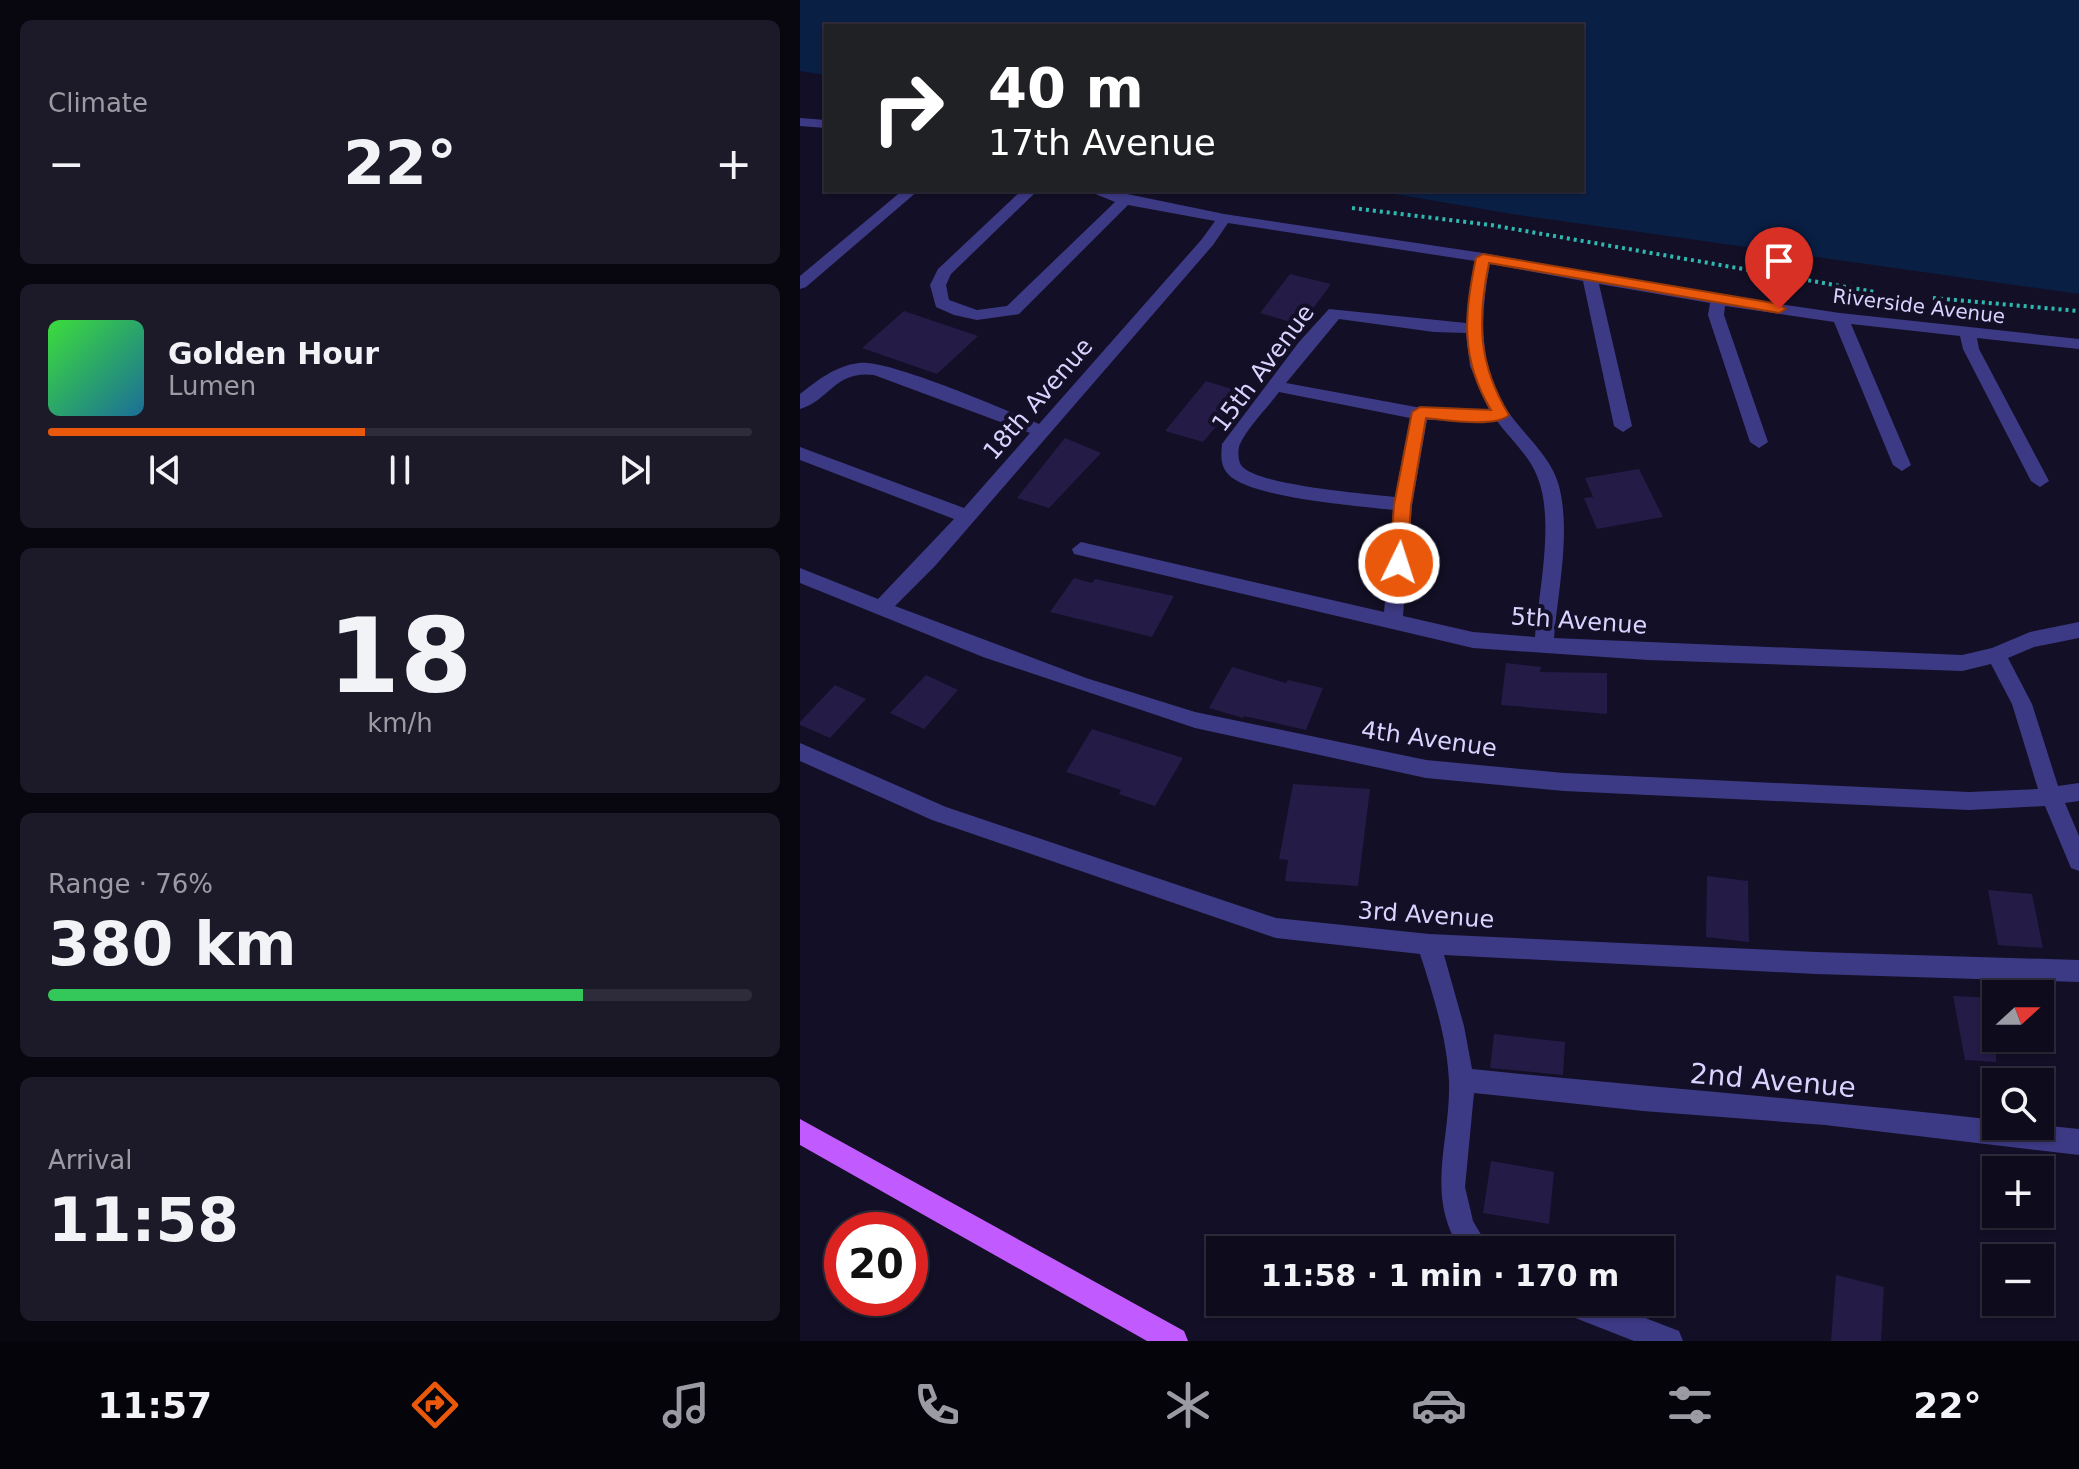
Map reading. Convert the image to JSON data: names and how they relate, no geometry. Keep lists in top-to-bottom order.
{
  "streets": {
    "lane": [
      "Riverside Avenue",
      "15th Avenue",
      "18th Avenue",
      "5th Avenue",
      "4th Avenue",
      "3rd Avenue",
      "2nd Avenue"
    ]
  },
  "crossings": [
    ["Riverside Avenue", "18th Avenue"],
    ["18th Avenue", "4th Avenue"]
  ],
  "north": "right",
  "page": {
    "tile": [
      "Climate",
      ["18", "km/h"],
      ["Range · 76%", "380 km"],
      ["Arrival", "11:58"]
    ],
    "turn": ["40 m", "17th Avenue"],
    "heat": ["−", "22°", "+"],
    "song": ["Golden Hour", "Lumen"],
    "map_buttons": ["+", "−"],
    "limit": "20",
    "trip": "11:58 · 1 min · 170 m",
    "tabs": ["11:57", "22°"]
  }
}
